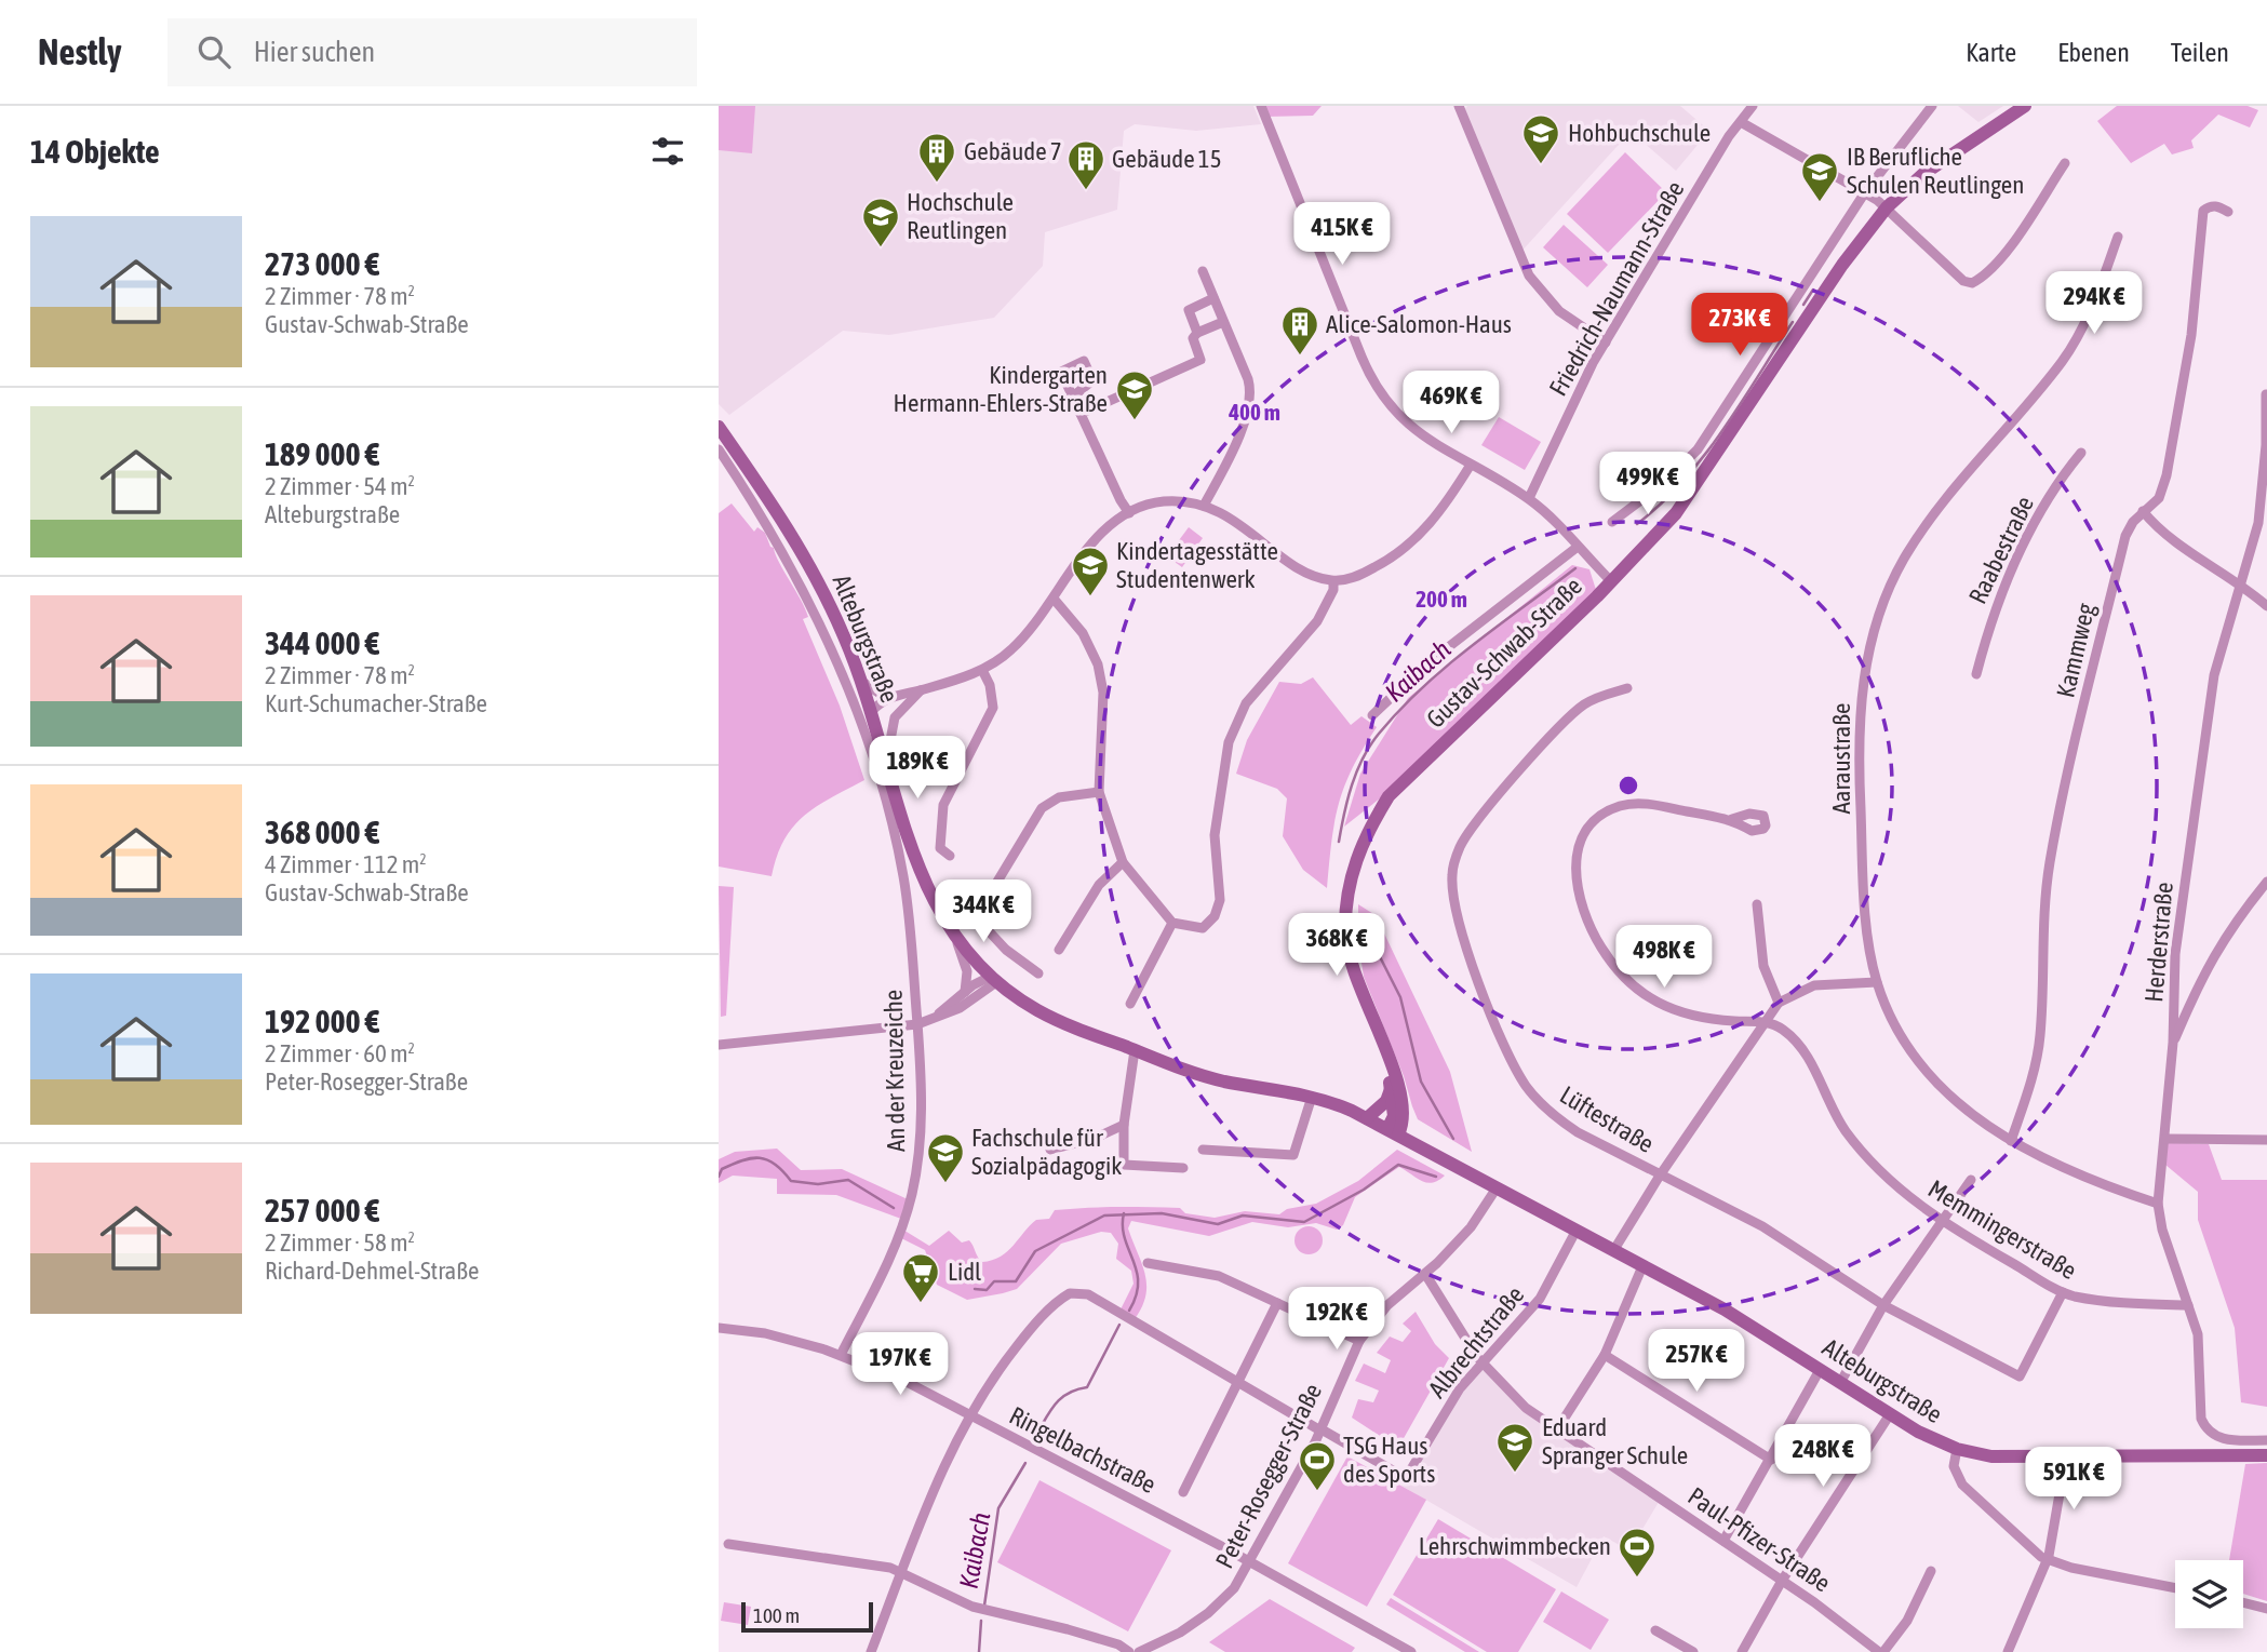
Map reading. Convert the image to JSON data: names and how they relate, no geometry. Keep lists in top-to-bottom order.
{
  "streets": {
    "main road": ["Alteburgstraße", "Gustav-Schwab-Straße"],
    "street": [
      "Friedrich-Naumann-Straße",
      "Raabestraße",
      "Kammweg",
      "Aaraustraße",
      "Herderstraße",
      "An der Kreuzeiche",
      "Lüftestraße",
      "Memmingerstraße",
      "Albrechtstraße",
      "Ringelbachstraße",
      "Peter-Rosegger-Straße",
      "Paul-Pfizer-Straße"
    ]
  },
  "crossings": [
    ["Alteburgstraße", "Gustav-Schwab-Straße"],
    ["Alteburgstraße", "Albrechtstraße"],
    ["Alteburgstraße", "Peter-Rosegger-Straße"],
    ["Kammweg", "Aaraustraße"],
    ["Aaraustraße", "Herderstraße"],
    ["Herderstraße", "Memmingerstraße"],
    ["An der Kreuzeiche", "Ringelbachstraße"],
    ["Lüftestraße", "Memmingerstraße"],
    ["Albrechtstraße", "Peter-Rosegger-Straße"],
    ["Albrechtstraße", "Paul-Pfizer-Straße"],
    ["Ringelbachstraße", "Peter-Rosegger-Straße"],
    ["Peter-Rosegger-Straße", "Paul-Pfizer-Straße"]
  ],
  "water": ["Kaibach"],
  "places": {
    "school or university": [
      "Hohbuchschule",
      "IB Berufliche Schulen Reutlingen",
      "Hochschule Reutlingen",
      "Kindergarten Hermann-Ehlers-Straße",
      "Kindertagesstätte Studentenwerk",
      "Fachschule für Sozialpädagogik",
      "Eduard Spranger Schule"
    ],
    "building": ["Gebäude 7", "Gebäude 15", "Alice-Salomon-Haus"],
    "supermarket": ["Lidl"],
    "sports": ["TSG Haus des Sports", "Lehrschwimmbecken"]
  },
  "scale_bar": "100 m",
  "page": {
    "header": "Nestly",
    "search": "Hier suchen",
    "nav": ["Karte", "Ebenen", "Teilen"],
    "heading": "14 Objekte",
    "list": [
      {
        "name": "273 000 €",
        "note": "2 Zimmer · 78 m² · Gustav-Schwab-Straße"
      },
      {
        "name": "189 000 €",
        "note": "2 Zimmer · 54 m² · Alteburgstraße"
      },
      {
        "name": "344 000 €",
        "note": "2 Zimmer · 78 m² · Kurt-Schumacher-Straße"
      },
      {
        "name": "368 000 €",
        "note": "4 Zimmer · 112 m² · Gustav-Schwab-Straße"
      },
      {
        "name": "192 000 €",
        "note": "2 Zimmer · 60 m² · Peter-Rosegger-Straße"
      },
      {
        "name": "257 000 €",
        "note": "2 Zimmer · 58 m² · Richard-Dehmel-Straße"
      }
    ],
    "price": [
      "415K €",
      "294K €",
      "273K €",
      "469K €",
      "499K €",
      "189K €",
      "344K €",
      "368K €",
      "498K €",
      "192K €",
      "257K €",
      "197K €",
      "248K €",
      "591K €"
    ],
    "scale": "100 m"
  },
  "rings": ["400 m", "200 m"]
}
